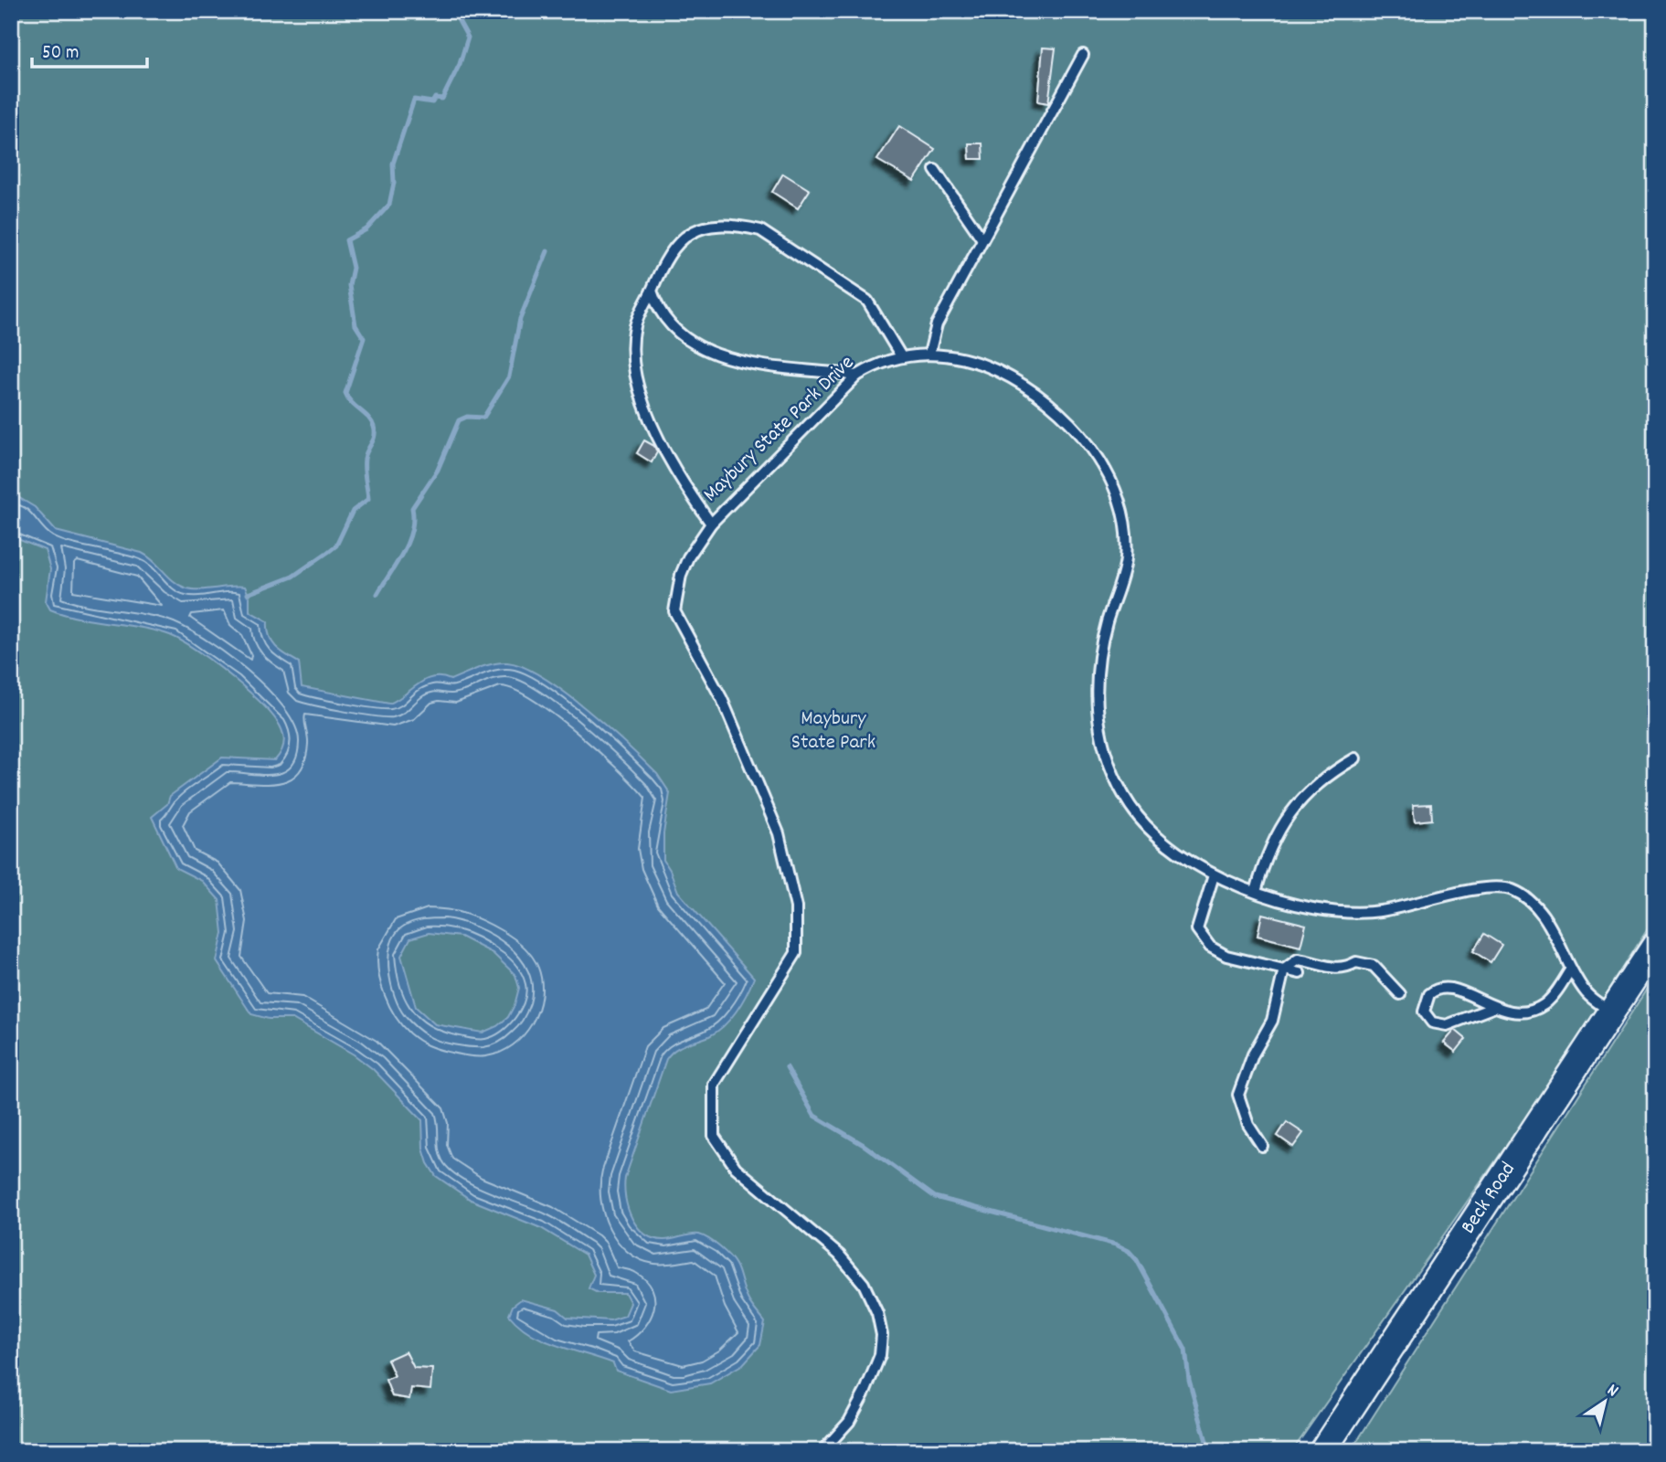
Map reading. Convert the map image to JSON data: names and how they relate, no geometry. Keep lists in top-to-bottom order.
{
  "streets": {
    "main road": ["Beck Road"],
    "lane": ["Maybury State Park Drive"]
  },
  "crossings": [
    ["Maybury State Park Drive", "Beck Road"]
  ],
  "parks": ["Maybury State Park"],
  "scale_bar": "50 m",
  "north": "top right"
}
